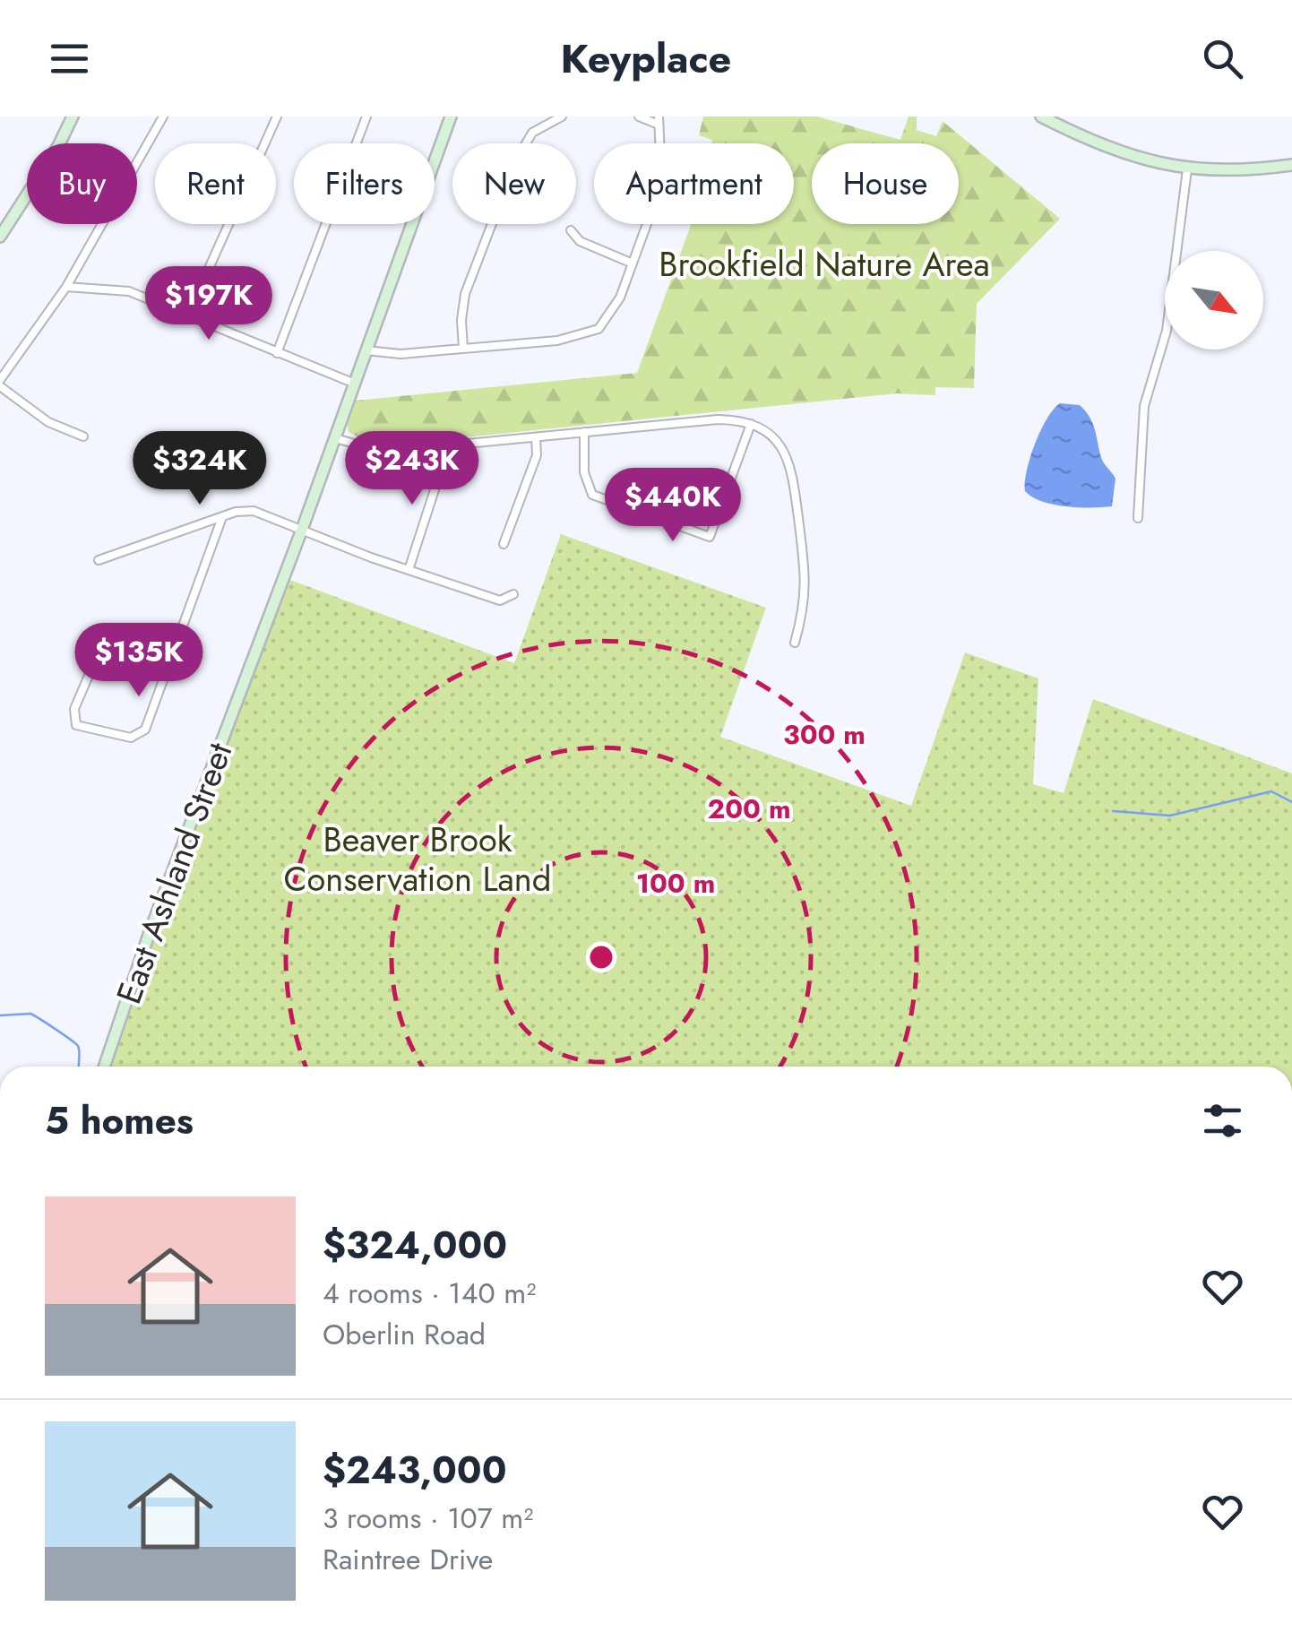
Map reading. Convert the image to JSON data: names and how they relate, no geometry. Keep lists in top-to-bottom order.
{
  "streets": {
    "main road": ["East Ashland Street"]
  },
  "parks": ["Brookfield Nature Area", "Beaver Brook Conservation Land"],
  "north": "bottom right",
  "page": {
    "header": "Keyplace",
    "chip": [
      "Buy",
      "Rent",
      "Filters",
      "New",
      "Apartment",
      "House"
    ],
    "price": [
      "$197K",
      "$324K",
      "$243K",
      "$440K",
      "$135K"
    ],
    "heading": "5 homes",
    "list": [
      {
        "name": "$324,000",
        "note": "4 rooms · 140 m² · Oberlin Road"
      },
      {
        "name": "$243,000",
        "note": "3 rooms · 107 m² · Raintree Drive"
      }
    ]
  },
  "rings": ["300 m", "200 m", "100 m"]
}
